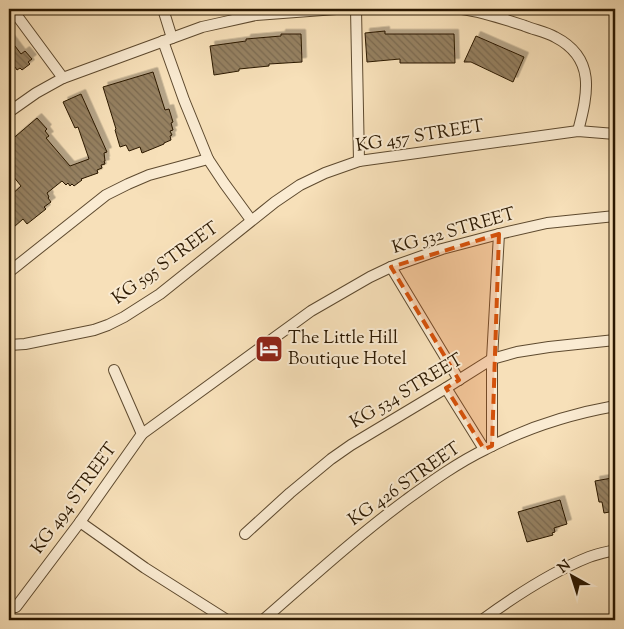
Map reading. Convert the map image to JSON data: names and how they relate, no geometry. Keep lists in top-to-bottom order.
{
  "streets": {
    "street": [
      "KG 457 STREET",
      "KG 532 STREET",
      "KG 595 STREET",
      "KG 534 STREET",
      "KG 426 STREET",
      "KG 494 STREET"
    ]
  },
  "crossings": [
    ["KG 457 STREET", "KG 595 STREET"],
    ["KG 532 STREET", "KG 494 STREET"]
  ],
  "places": {
    "hotel": ["The Little Hill Boutique Hotel"]
  },
  "north": "top left"
}
